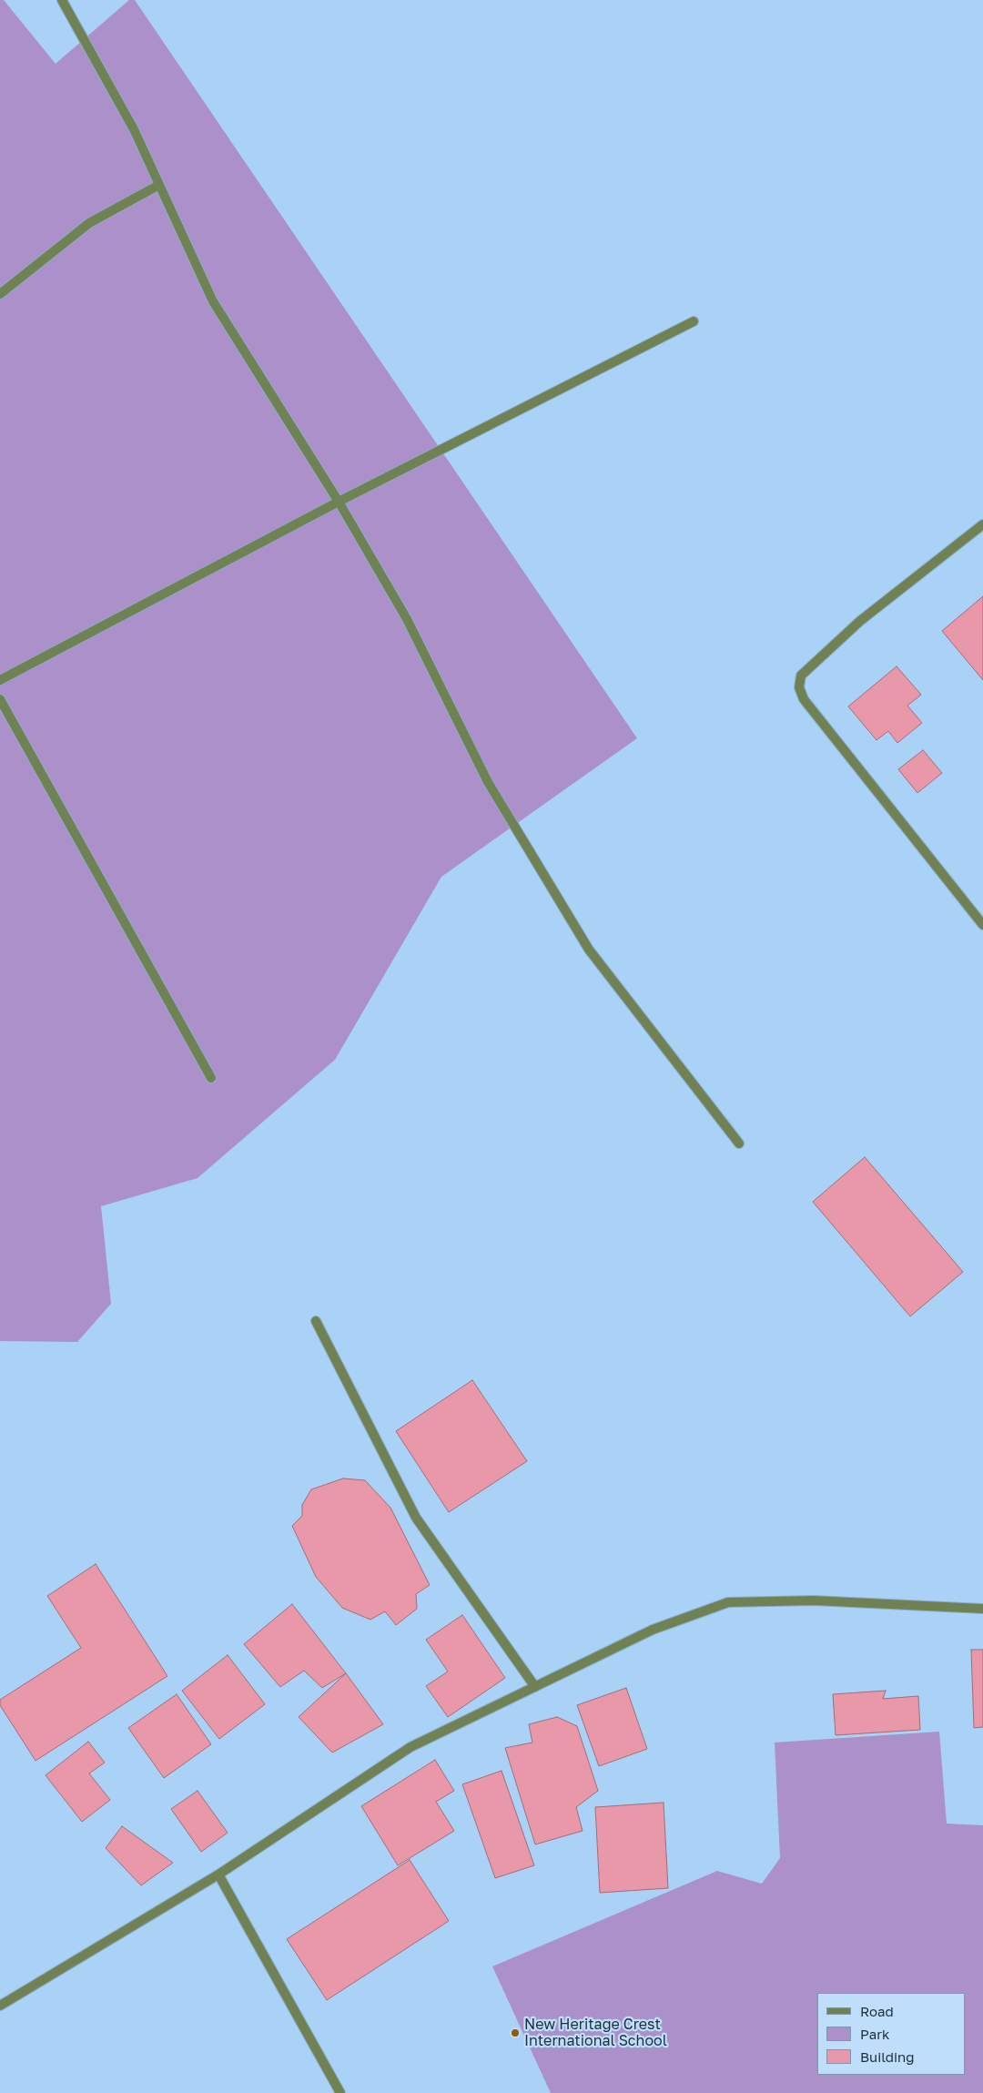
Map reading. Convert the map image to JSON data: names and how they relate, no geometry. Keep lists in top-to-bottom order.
{
  "places": ["New Heritage Crest International School"],
  "legend": ["Road", "Park", "Building"]
}
